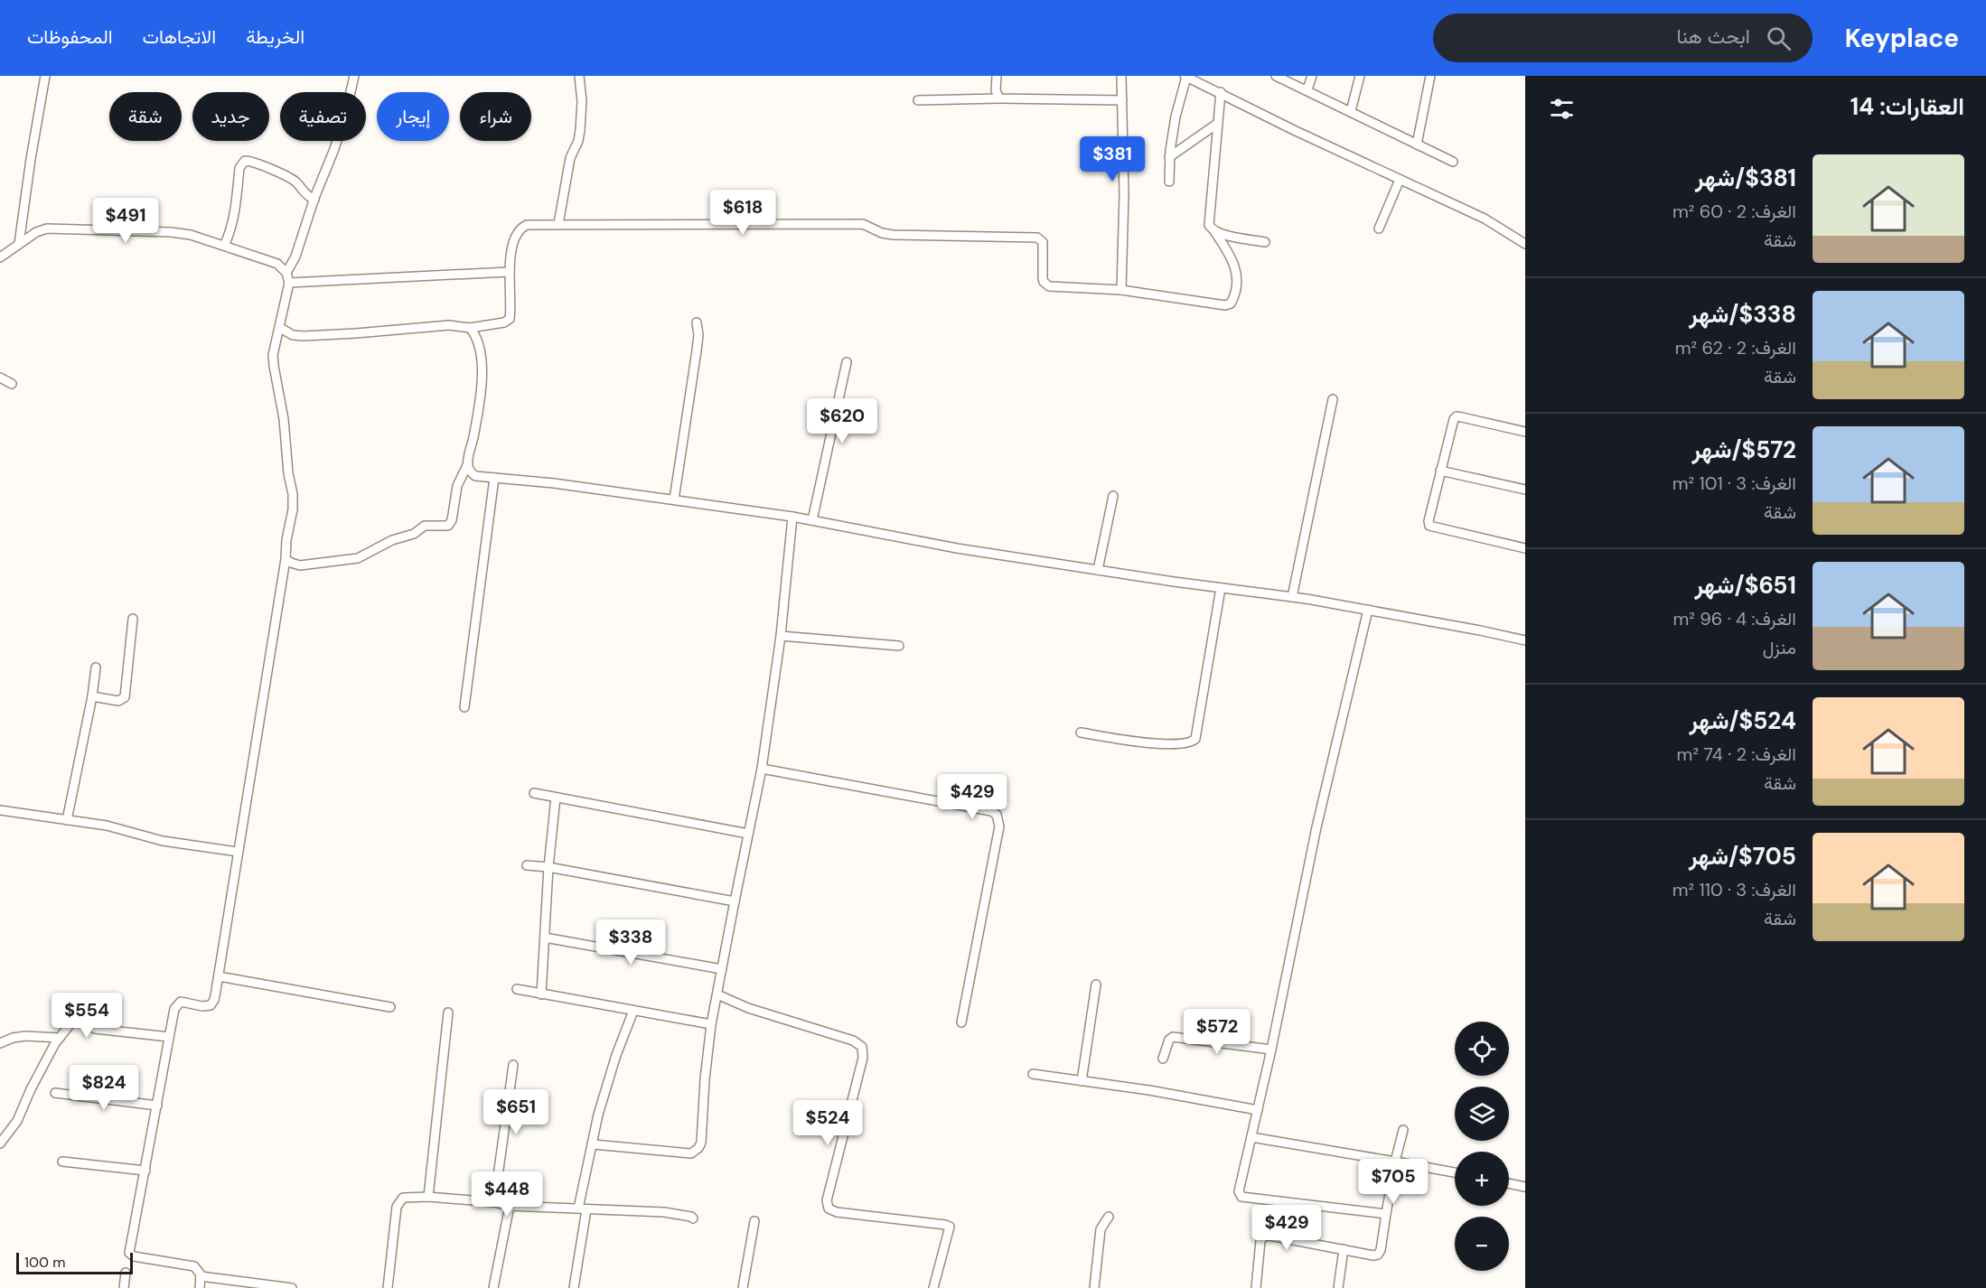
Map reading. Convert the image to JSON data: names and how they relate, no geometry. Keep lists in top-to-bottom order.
{
  "scale_bar": "100 m",
  "page": {
    "header": "Keyplace",
    "search": "ابحث هنا",
    "nav": ["الخريطة", "الاتجاهات", "المحفوظات"],
    "heading": "العقارات: 14",
    "chip": [
      "شراء",
      "إيجار",
      "تصفية",
      "جديد",
      "شقة"
    ],
    "price": [
      "$381",
      "$618",
      "$491",
      "$620",
      "$429",
      "$338",
      "$554",
      "$572",
      "$824",
      "$651",
      "$524",
      "$705",
      "$448",
      "$429"
    ],
    "list": [
      {
        "name": "$381/شهر",
        "note": "الغرف: 2 · 60 m² · شقة"
      },
      {
        "name": "$338/شهر",
        "note": "الغرف: 2 · 62 m² · شقة"
      },
      {
        "name": "$572/شهر",
        "note": "الغرف: 3 · 101 m² · شقة"
      },
      {
        "name": "$651/شهر",
        "note": "الغرف: 4 · 96 m² · منزل"
      },
      {
        "name": "$524/شهر",
        "note": "الغرف: 2 · 74 m² · شقة"
      },
      {
        "name": "$705/شهر",
        "note": "الغرف: 3 · 110 m² · شقة"
      }
    ],
    "map_buttons": ["+", "−"],
    "scale": "100 m"
  }
}
